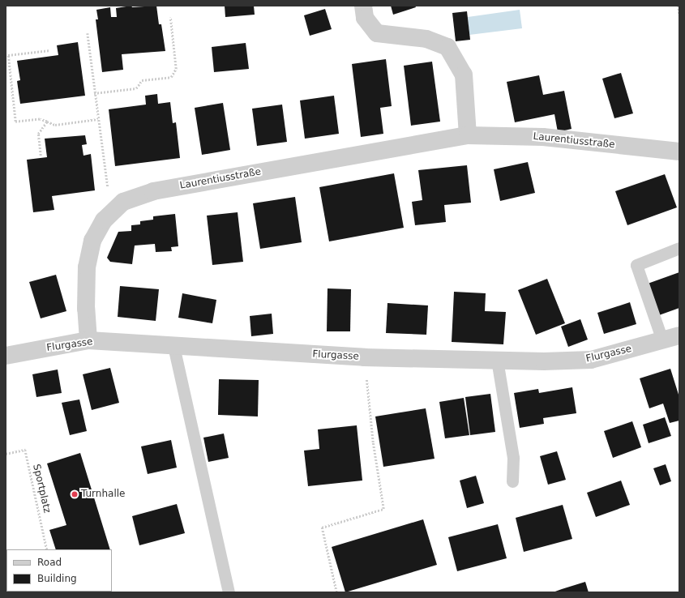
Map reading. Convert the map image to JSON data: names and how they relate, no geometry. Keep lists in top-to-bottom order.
{
  "streets": {
    "street": ["Laurentiusstraße", "Flurgasse"],
    "path": ["Sportplatz"]
  },
  "crossings": [
    ["Laurentiusstraße", "Flurgasse"]
  ],
  "places": ["Turnhalle"],
  "legend": ["Road", "Building"]
}
